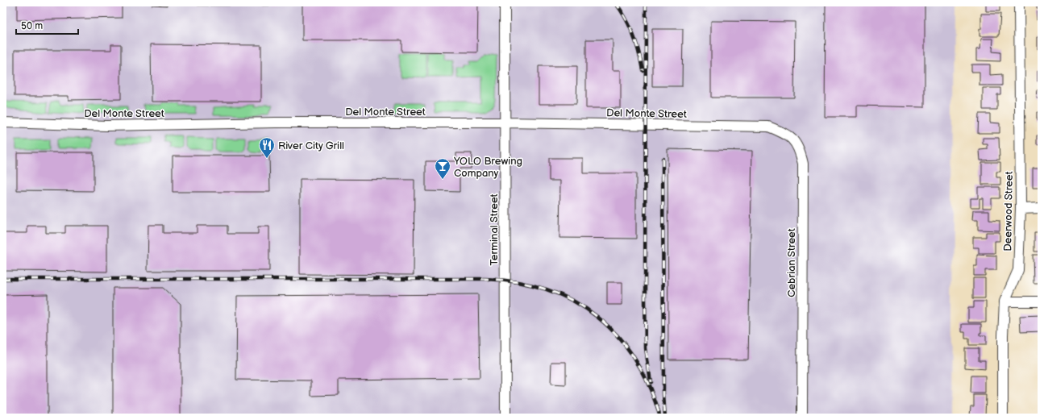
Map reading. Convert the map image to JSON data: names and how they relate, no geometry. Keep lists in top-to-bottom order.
{
  "streets": {
    "street": [
      "Del Monte Street",
      "Deerwood Street",
      "Terminal Street",
      "Cebrian Street"
    ]
  },
  "crossings": [
    ["Del Monte Street", "Terminal Street"],
    ["Del Monte Street", "Cebrian Street"]
  ],
  "places": {
    "restaurant": ["River City Grill"],
    "bar": ["YOLO Brewing Company"]
  },
  "scale_bar": "50 m"
}
